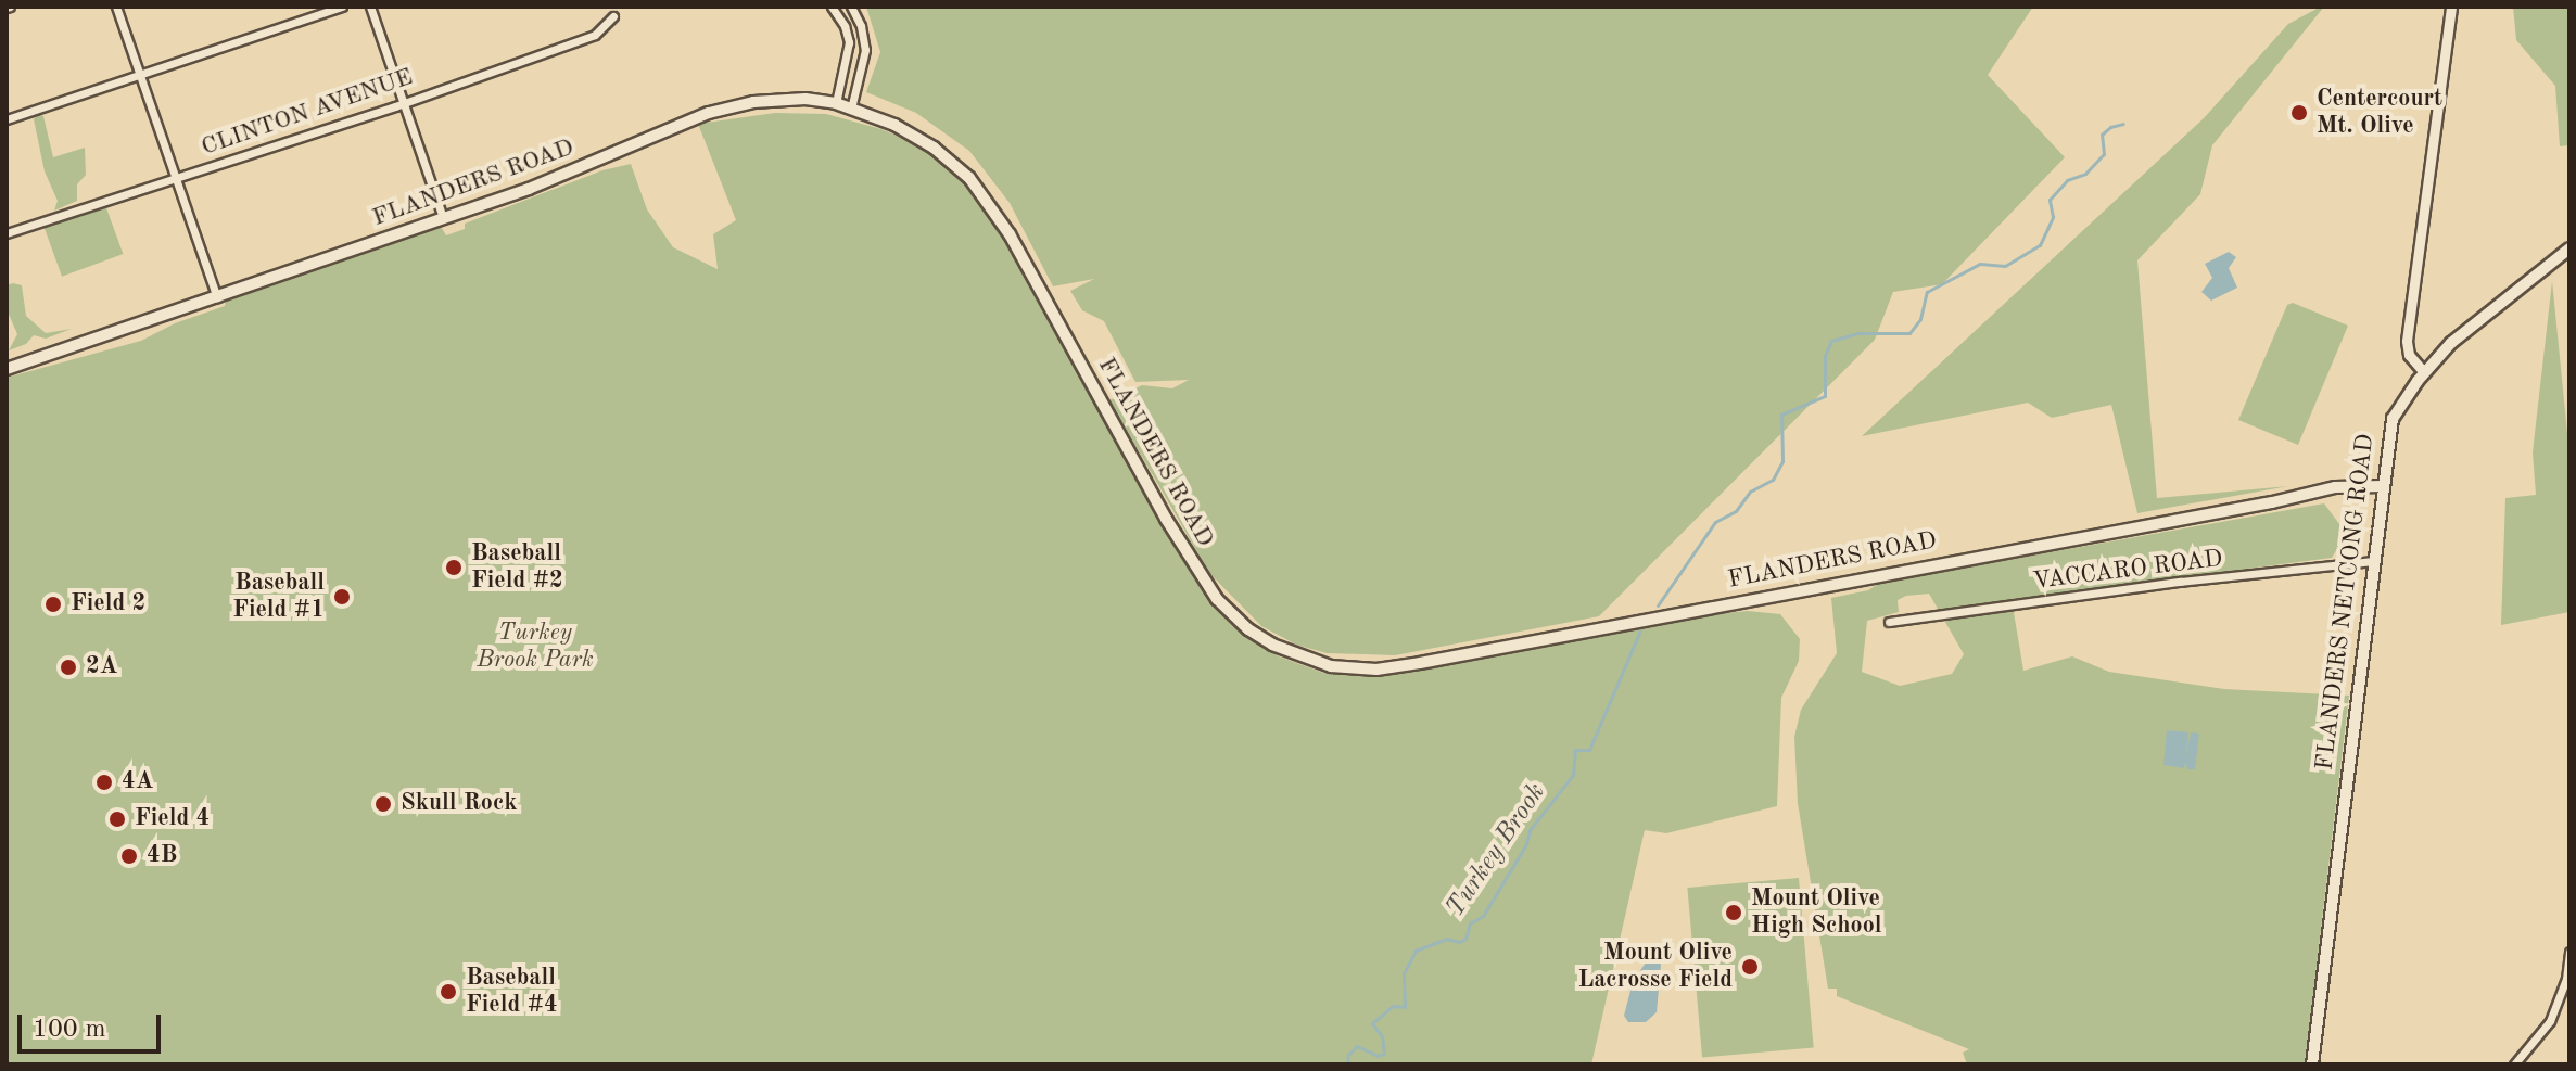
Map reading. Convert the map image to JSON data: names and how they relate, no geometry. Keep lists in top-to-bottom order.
{
  "streets": {
    "main road": ["FLANDERS ROAD", "FLANDERS NETCONG ROAD"],
    "street": ["CLINTON AVENUE", "VACCARO ROAD"]
  },
  "crossings": [
    ["FLANDERS ROAD", "FLANDERS NETCONG ROAD"],
    ["VACCARO ROAD", "FLANDERS NETCONG ROAD"]
  ],
  "water": ["Turkey Brook"],
  "parks": ["Turkey Brook Park"],
  "places": [
    "Centercourt Mt. Olive",
    "Baseball Field #2",
    "Baseball Field #1",
    "Field 2",
    "2A",
    "4A",
    "Skull Rock",
    "Field 4",
    "4B",
    "Mount Olive High School",
    "Mount Olive Lacrosse Field",
    "Baseball Field #4"
  ],
  "scale_bar": "100 m"
}
